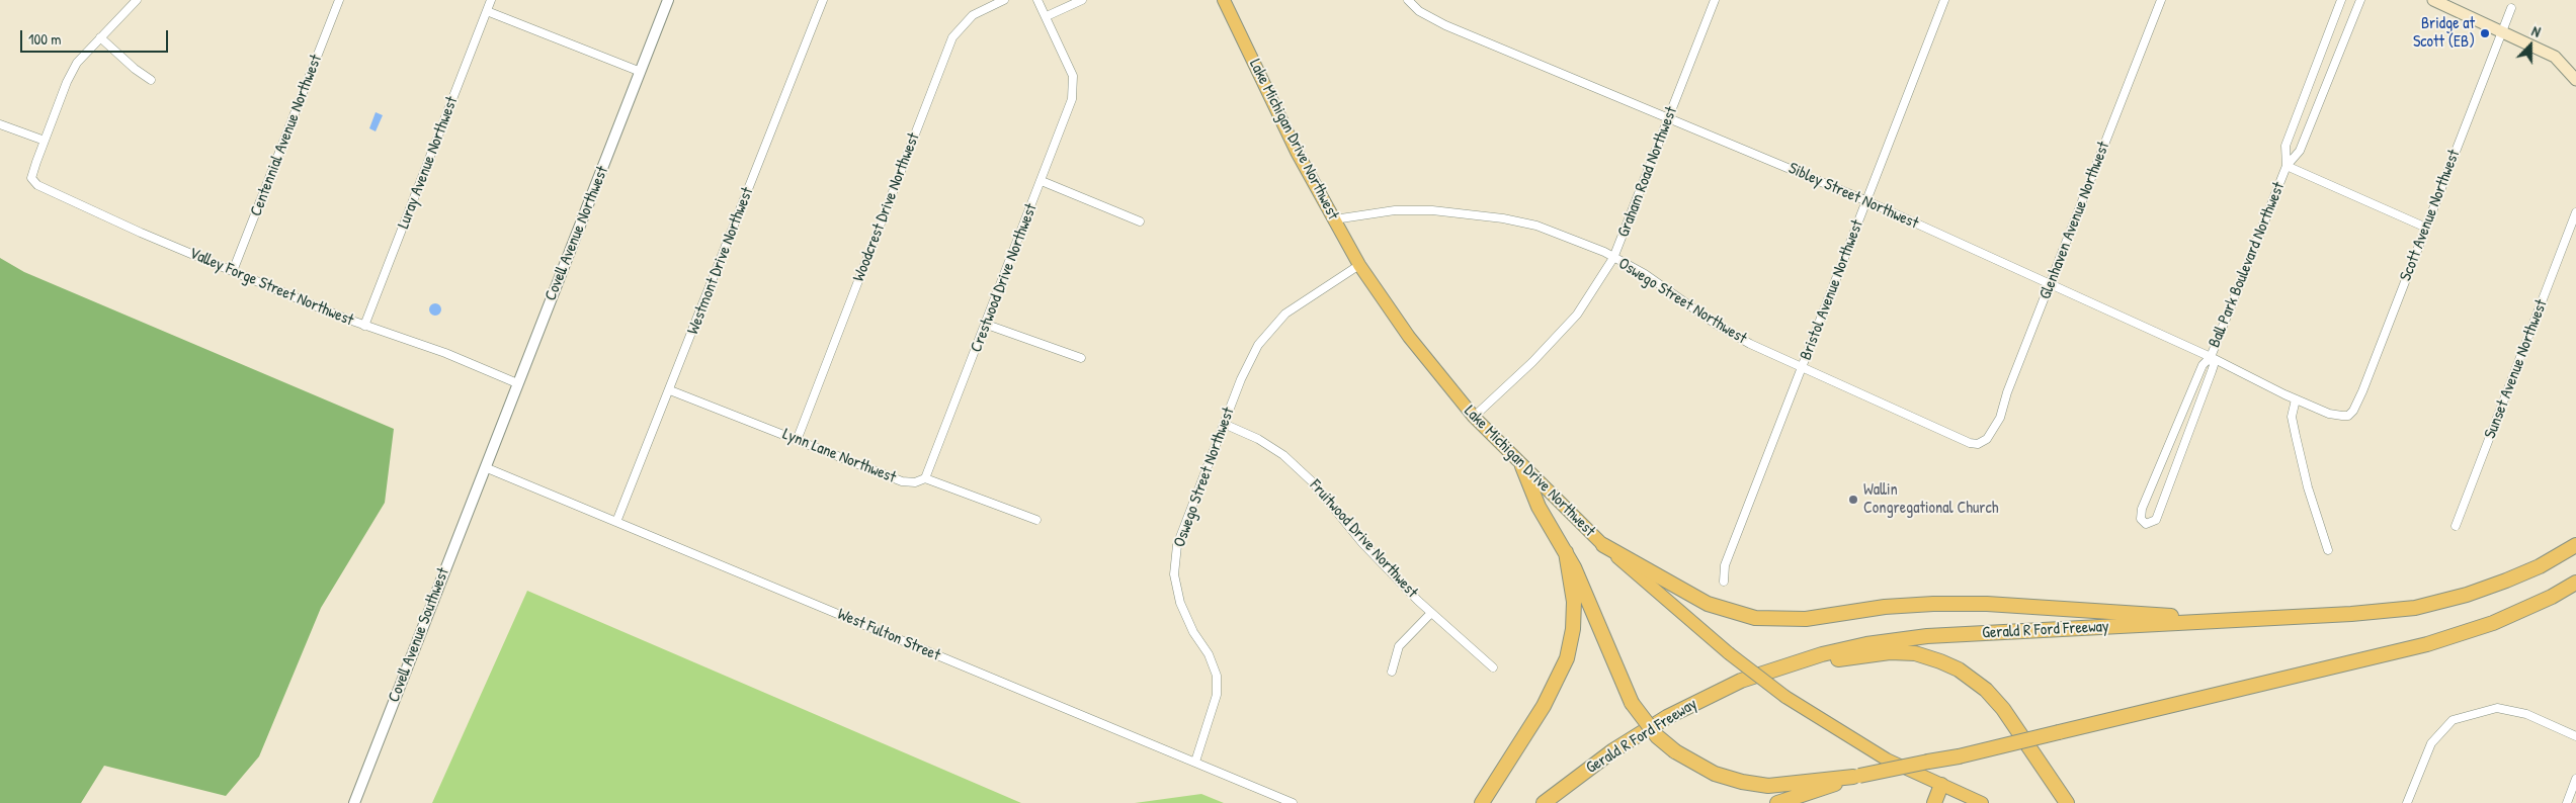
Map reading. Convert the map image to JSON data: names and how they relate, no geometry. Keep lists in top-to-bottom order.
{
  "streets": {
    "highway": ["Gerald R Ford Freeway"],
    "main road": ["Lake Michigan Drive Northwest"],
    "street": [
      "Centennial Avenue Northwest",
      "Luray Avenue Northwest",
      "Graham Road Northwest",
      "Sibley Street Northwest",
      "Woodcrest Drive Northwest",
      "Scott Avenue Northwest",
      "Glenhaven Avenue Northwest",
      "Covell Avenue Northwest",
      "Westmont Drive Northwest",
      "Ball Park Boulevard Northwest",
      "Crestwood Drive Northwest",
      "Valley Forge Street Northwest",
      "Bristol Avenue Northwest",
      "Oswego Street Northwest",
      "Sunset Avenue Northwest",
      "Lynn Lane Northwest",
      "Fruitwood Drive Northwest",
      "Covell Avenue Southwest",
      "West Fulton Street"
    ]
  },
  "crossings": [
    ["Centennial Avenue Northwest", "Valley Forge Street Northwest"],
    ["Lake Michigan Drive Northwest", "Graham Road Northwest"],
    ["Lake Michigan Drive Northwest", "Oswego Street Northwest"],
    ["Luray Avenue Northwest", "Valley Forge Street Northwest"],
    ["Graham Road Northwest", "Sibley Street Northwest"],
    ["Graham Road Northwest", "Oswego Street Northwest"],
    ["Sibley Street Northwest", "Scott Avenue Northwest"],
    ["Sibley Street Northwest", "Glenhaven Avenue Northwest"],
    ["Sibley Street Northwest", "Ball Park Boulevard Northwest"],
    ["Sibley Street Northwest", "Bristol Avenue Northwest"],
    ["Woodcrest Drive Northwest", "Lynn Lane Northwest"],
    ["Glenhaven Avenue Northwest", "Oswego Street Northwest"],
    ["Covell Avenue Northwest", "Valley Forge Street Northwest"],
    ["Covell Avenue Northwest", "Covell Avenue Southwest"],
    ["Covell Avenue Northwest", "West Fulton Street"],
    ["Westmont Drive Northwest", "Lynn Lane Northwest"],
    ["Westmont Drive Northwest", "West Fulton Street"],
    ["Crestwood Drive Northwest", "Lynn Lane Northwest"],
    ["Bristol Avenue Northwest", "Oswego Street Northwest"],
    ["Oswego Street Northwest", "Fruitwood Drive Northwest"],
    ["Oswego Street Northwest", "West Fulton Street"],
    ["Covell Avenue Southwest", "West Fulton Street"]
  ],
  "places": ["Bridge at Scott (EB)", "Wallin Congregational Church"],
  "scale_bar": "100 m",
  "north": "top"
}
